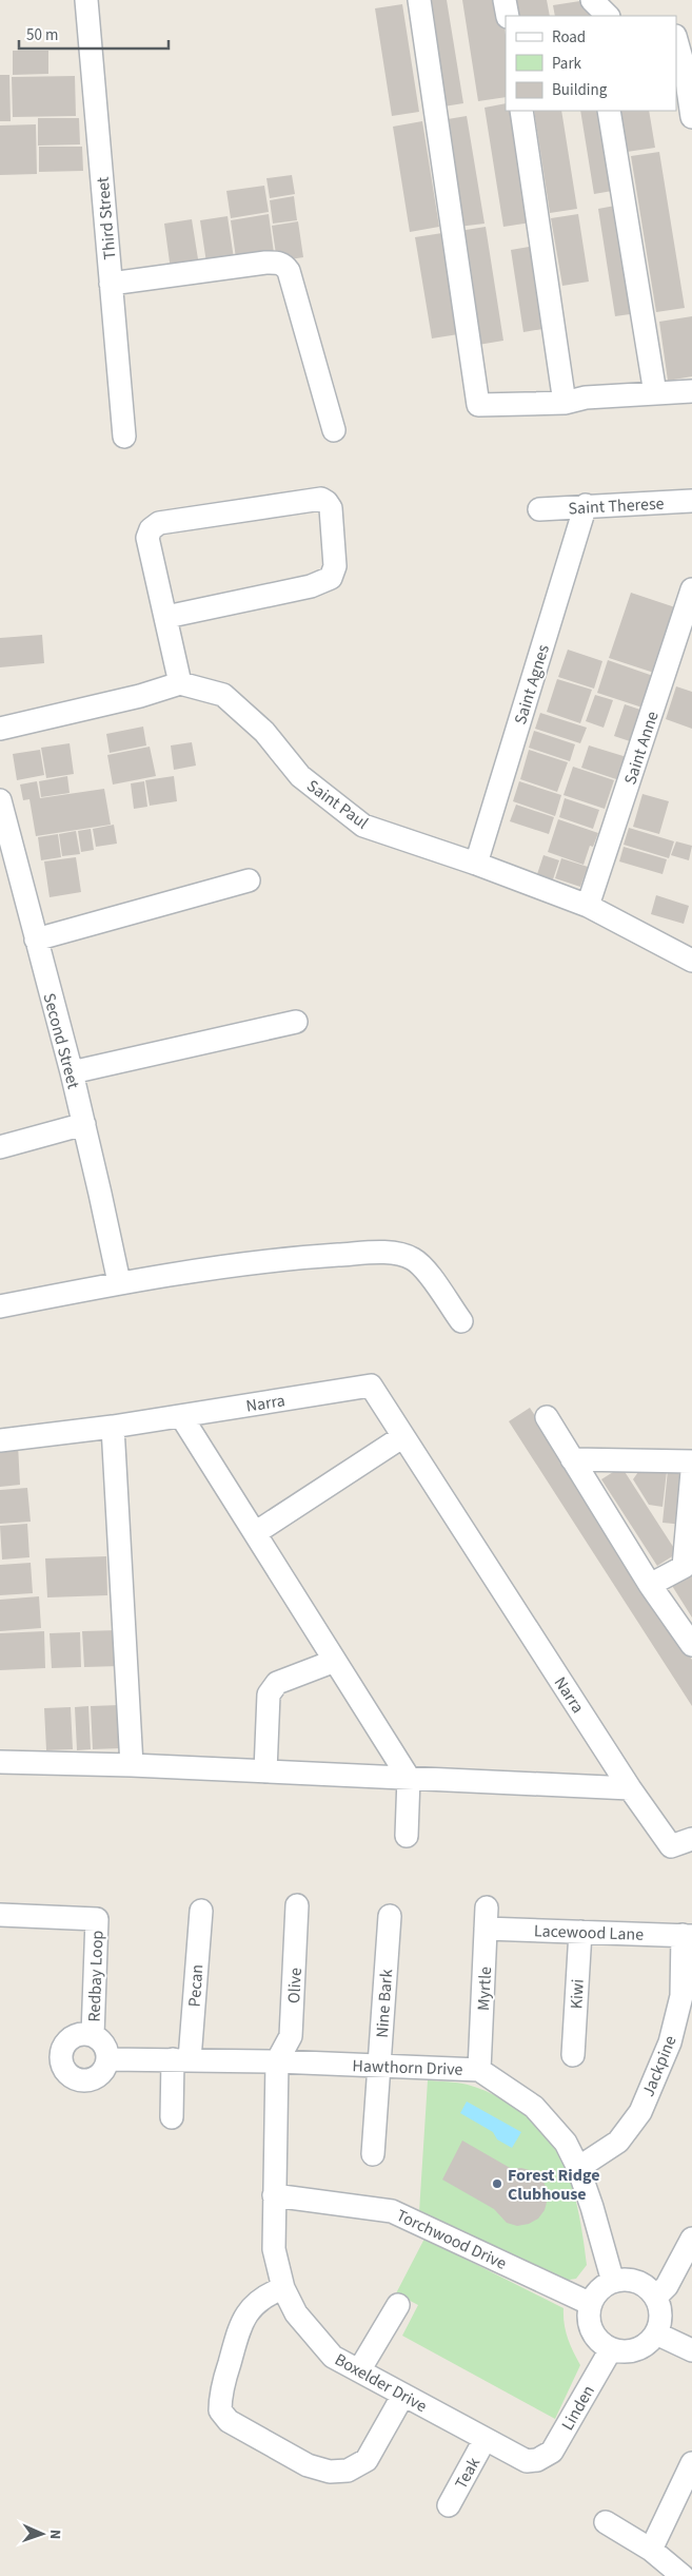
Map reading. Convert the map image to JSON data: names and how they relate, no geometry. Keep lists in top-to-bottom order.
{
  "streets": {
    "street": [
      "Third Street",
      "Saint Therese",
      "Saint Agnes",
      "Saint Anne",
      "Saint Paul",
      "Second Street",
      "Narra",
      "Lacewood Lane",
      "Redbay Loop",
      "Pecan",
      "Olive",
      "Myrtle",
      "Kiwi",
      "Nine Bark",
      "Jackpine",
      "Hawthorn Drive",
      "Torchwood Drive",
      "Boxelder Drive",
      "Linden",
      "Teak"
    ]
  },
  "crossings": [
    ["Saint Therese", "Saint Agnes"],
    ["Saint Agnes", "Saint Paul"],
    ["Saint Anne", "Saint Paul"],
    ["Lacewood Lane", "Myrtle"],
    ["Lacewood Lane", "Kiwi"],
    ["Lacewood Lane", "Jackpine"],
    ["Redbay Loop", "Hawthorn Drive"],
    ["Pecan", "Hawthorn Drive"],
    ["Olive", "Hawthorn Drive"],
    ["Olive", "Boxelder Drive"],
    ["Myrtle", "Hawthorn Drive"],
    ["Nine Bark", "Hawthorn Drive"],
    ["Jackpine", "Hawthorn Drive"],
    ["Hawthorn Drive", "Torchwood Drive"],
    ["Hawthorn Drive", "Boxelder Drive"],
    ["Hawthorn Drive", "Linden"],
    ["Torchwood Drive", "Boxelder Drive"],
    ["Torchwood Drive", "Linden"],
    ["Boxelder Drive", "Linden"],
    ["Boxelder Drive", "Teak"]
  ],
  "places": ["Forest Ridge Clubhouse"],
  "legend": ["Road", "Park", "Building"],
  "scale_bar": "50 m",
  "north": "right"
}
